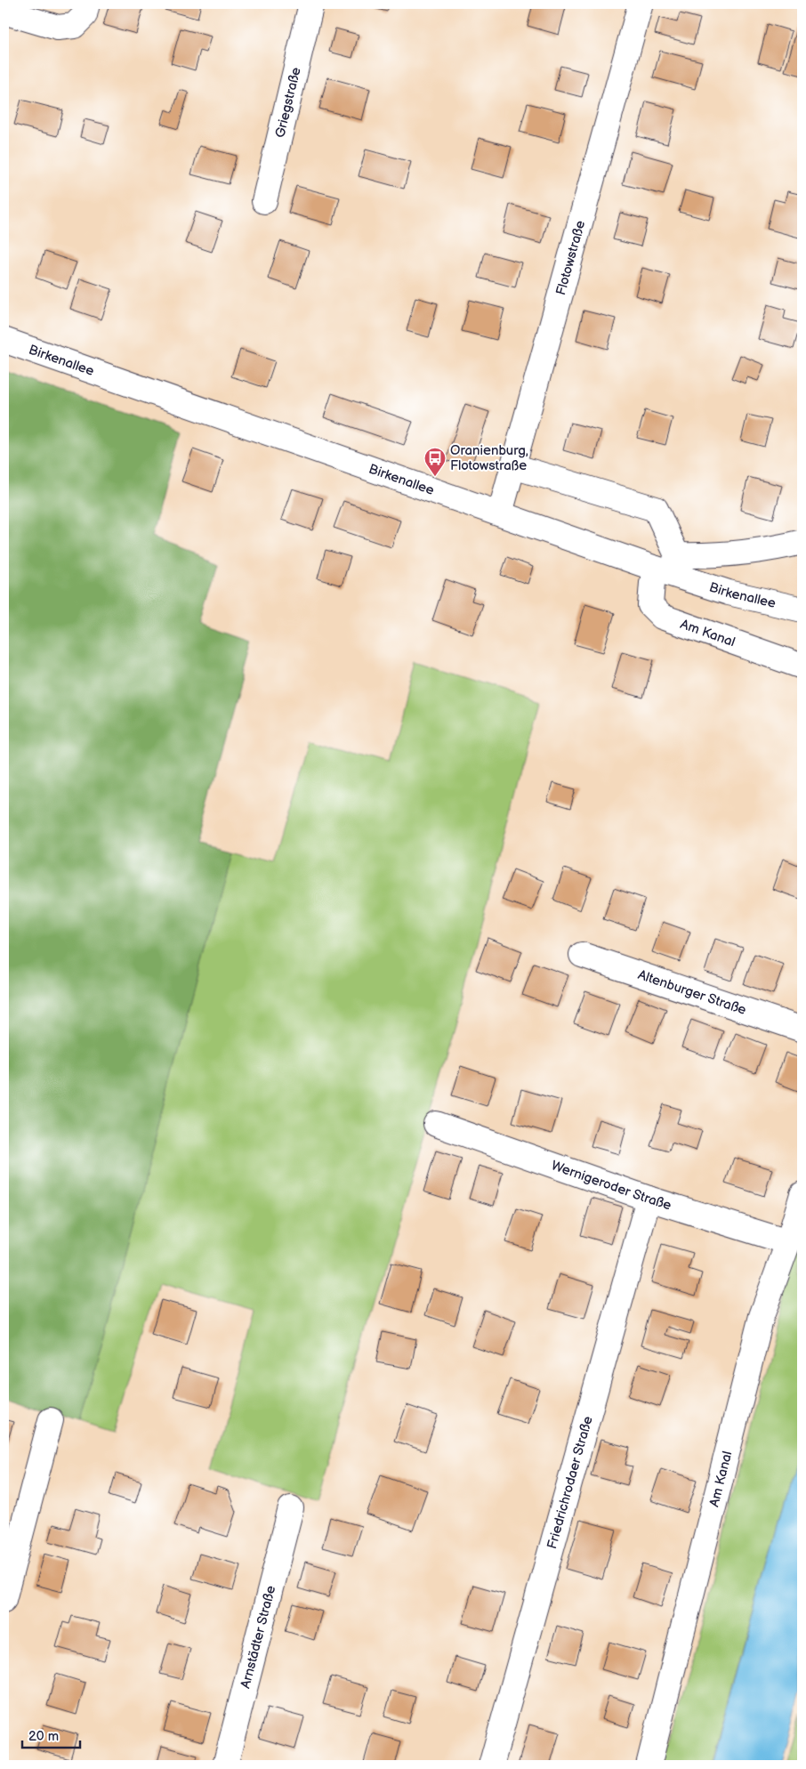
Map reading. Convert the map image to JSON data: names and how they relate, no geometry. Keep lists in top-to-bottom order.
{
  "streets": {
    "street": [
      "Griegstraße",
      "Flotowstraße",
      "Birkenallee",
      "Am Kanal",
      "Altenburger Straße",
      "Wernigeroder Straße",
      "Friedrichrodaer Straße",
      "Arnstädter Straße"
    ]
  },
  "crossings": [
    ["Flotowstraße", "Birkenallee"],
    ["Birkenallee", "Am Kanal"],
    ["Am Kanal", "Wernigeroder Straße"],
    ["Wernigeroder Straße", "Friedrichrodaer Straße"]
  ],
  "places": {
    "bus stop": ["Oranienburg, Flotowstraße"]
  },
  "scale_bar": "20 m"
}
